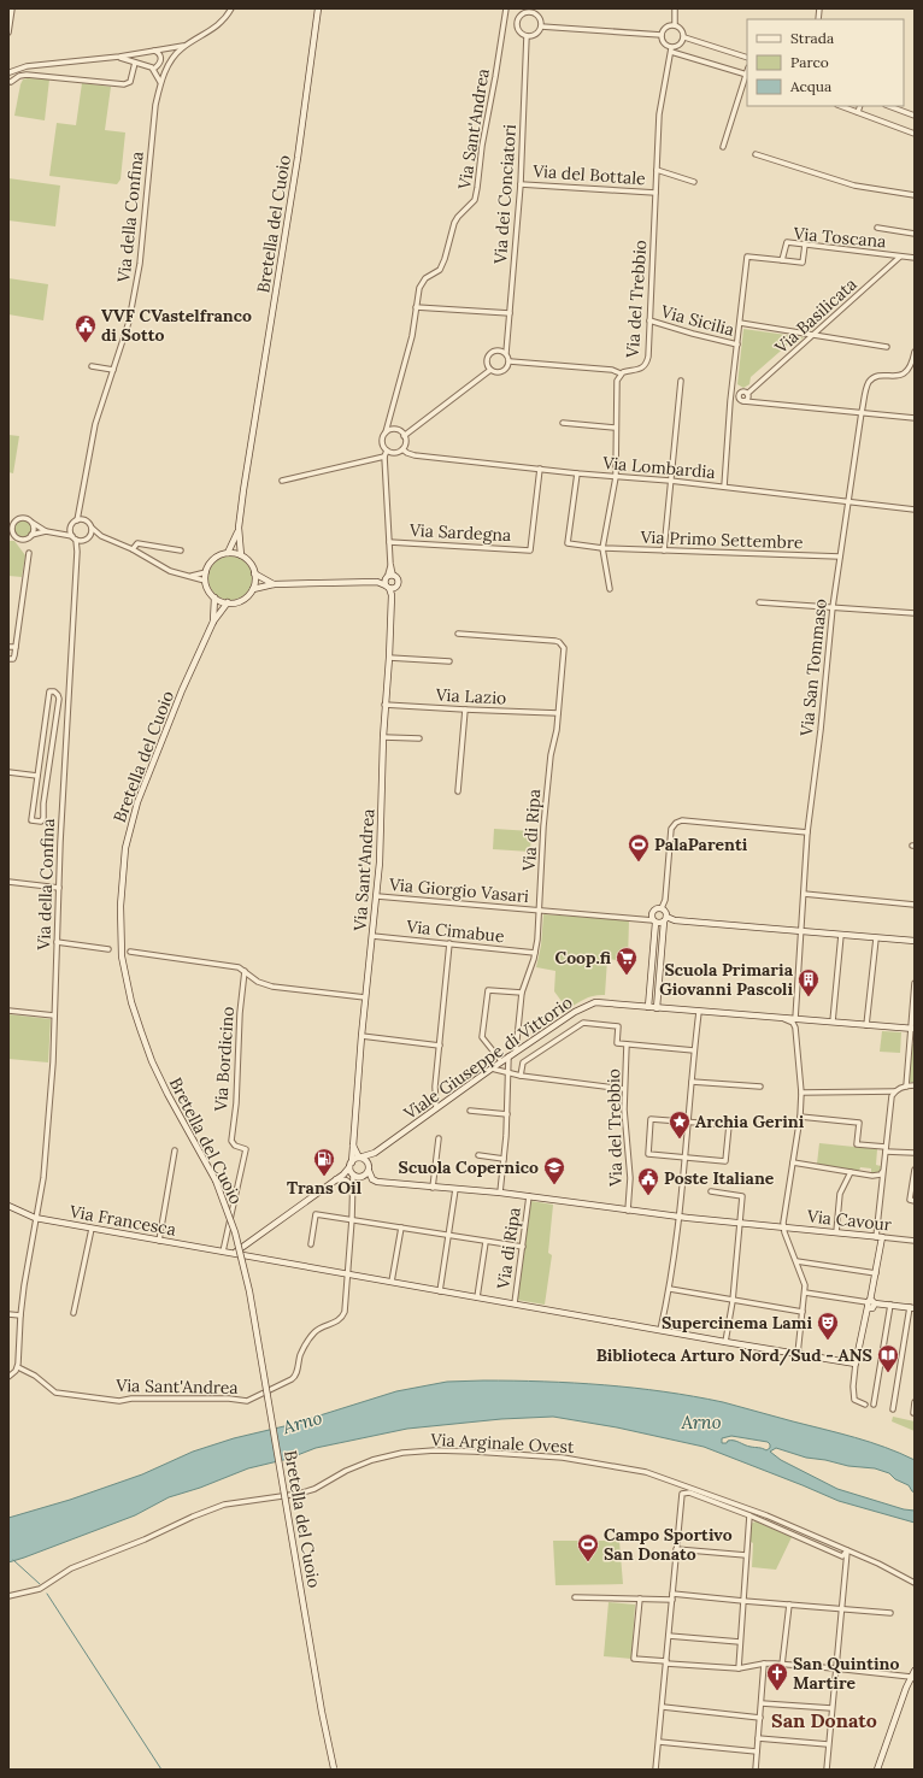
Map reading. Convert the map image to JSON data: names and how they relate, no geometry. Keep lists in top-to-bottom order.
{
  "streets": {
    "main road": [
      "Via Sant'Andrea",
      "Bretella del Cuoio",
      "Viale Giuseppe di Vittorio",
      "Via Francesca",
      "Via Cavour"
    ],
    "street": [
      "Via del Bottale",
      "Via dei Conciatori",
      "Via della Confina",
      "Via Toscana",
      "Via del Trebbio",
      "Via Basilicata",
      "Via Sicilia",
      "Via Lombardia",
      "Via Sardegna",
      "Via Primo Settembre",
      "Via San Tommaso",
      "Via Lazio",
      "Via di Ripa",
      "Via Giorgio Vasari",
      "Via Cimabue",
      "Via Bordicino",
      "Via Arginale Ovest"
    ]
  },
  "crossings": [
    ["Via Sant'Andrea", "Via della Confina"],
    ["Via Sant'Andrea", "Via Lombardia"],
    ["Via Sant'Andrea", "Via Sardegna"],
    ["Via Sant'Andrea", "Via Lazio"],
    ["Via Sant'Andrea", "Via Giorgio Vasari"],
    ["Via Sant'Andrea", "Via Cimabue"],
    ["Via Sant'Andrea", "Viale Giuseppe di Vittorio"],
    ["Via Sant'Andrea", "Via Francesca"],
    ["Via Sant'Andrea", "Via Cavour"],
    ["Via del Bottale", "Via dei Conciatori"],
    ["Via del Bottale", "Via del Trebbio"],
    ["Via della Confina", "Via Francesca"],
    ["Via Toscana", "Via Basilicata"],
    ["Via Toscana", "Via Sicilia"],
    ["Via Toscana", "Via Lombardia"],
    ["Via del Trebbio", "Via Sicilia"],
    ["Via del Trebbio", "Via Lombardia"],
    ["Via del Trebbio", "Via Primo Settembre"],
    ["Via del Trebbio", "Via Cavour"],
    ["Via Lombardia", "Via Sardegna"],
    ["Via Lombardia", "Via Primo Settembre"],
    ["Via Lombardia", "Via San Tommaso"],
    ["Via Primo Settembre", "Via San Tommaso"],
    ["Via San Tommaso", "Viale Giuseppe di Vittorio"],
    ["Via Lazio", "Via di Ripa"],
    ["Via di Ripa", "Via Giorgio Vasari"],
    ["Via di Ripa", "Via Cimabue"],
    ["Via di Ripa", "Viale Giuseppe di Vittorio"],
    ["Via di Ripa", "Via Francesca"],
    ["Via di Ripa", "Via Cavour"],
    ["Viale Giuseppe di Vittorio", "Via Cavour"],
    ["Via Bordicino", "Via Francesca"]
  ],
  "districts": ["San Donato"],
  "water": ["Arno"],
  "places": {
    "public building": ["VVF CVastelfranco di Sotto", "Poste Italiane"],
    "sports": ["PalaParenti", "Campo Sportivo San Donato"],
    "supermarket": ["Coop.fi"],
    "building": ["Scuola Primaria Giovanni Pascoli"],
    "place": ["Archia Gerini"],
    "fuel station": ["Trans Oil"],
    "school or university": ["Scuola Copernico"],
    "theatre": ["Supercinema Lami"],
    "library": ["Biblioteca Arturo Nord/Sud - ANS"],
    "church": ["San Quintino Martire"]
  },
  "legend": ["Strada", "Parco", "Acqua"]
}
